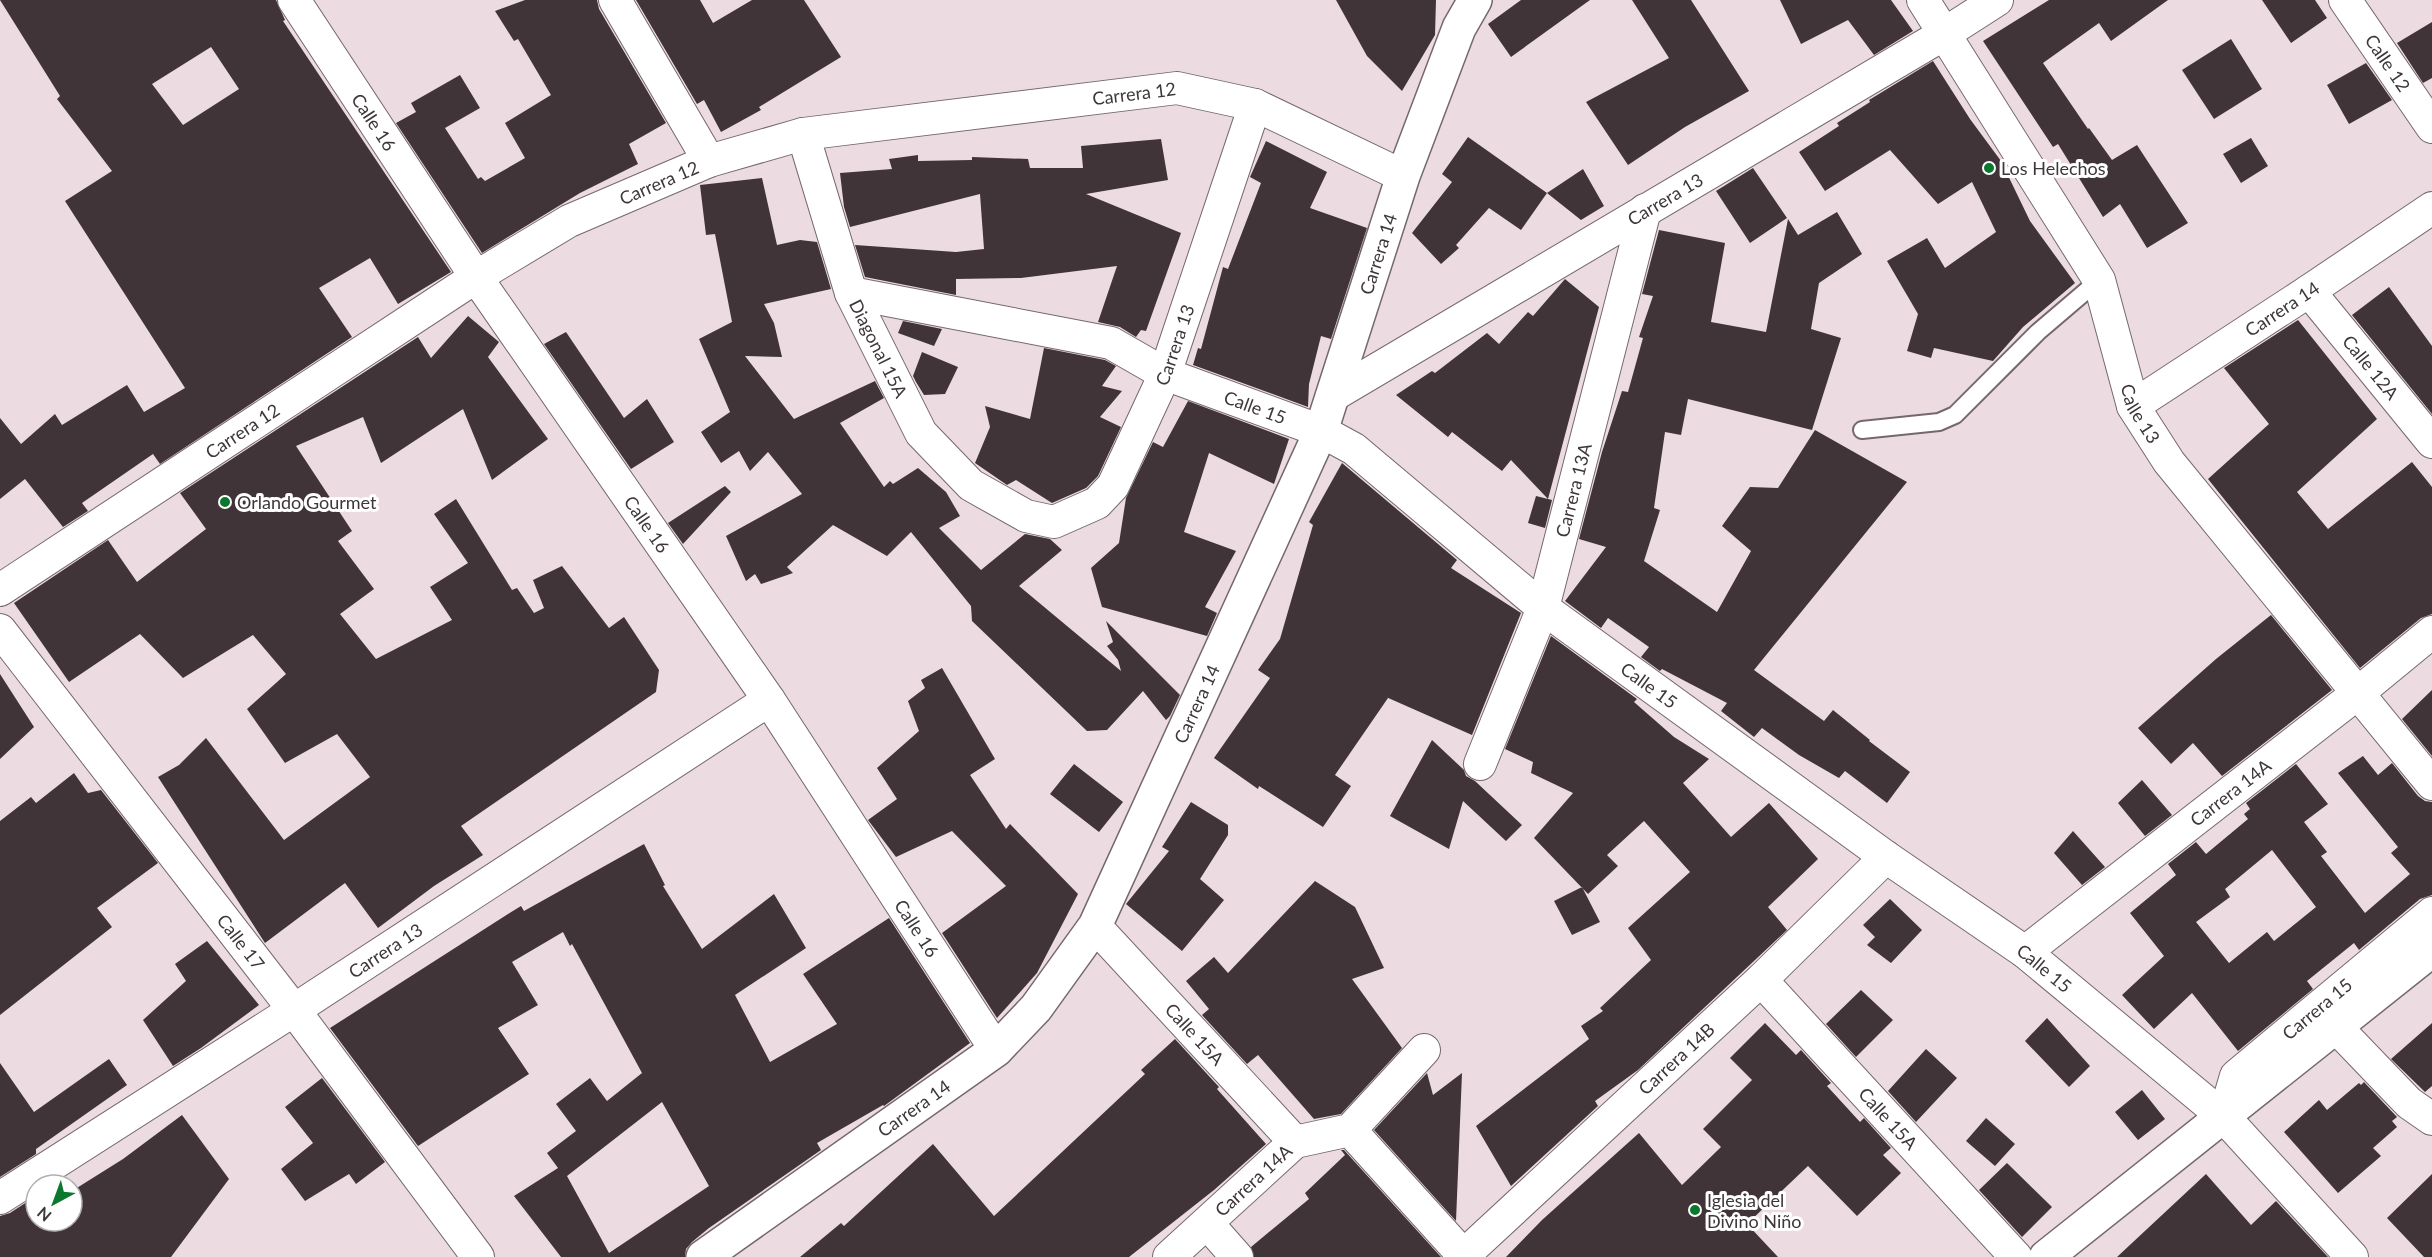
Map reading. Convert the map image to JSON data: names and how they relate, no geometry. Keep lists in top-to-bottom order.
{
  "streets": {
    "street": [
      "Calle 12",
      "Carrera 12",
      "Calle 16",
      "Carrera 13",
      "Carrera 14",
      "Diagonal 15A",
      "Calle 12A",
      "Calle 15",
      "Calle 13",
      "Carrera 13A",
      "Carrera 14A",
      "Calle 17",
      "Carrera 15",
      "Calle 15A",
      "Carrera 14B"
    ]
  },
  "crossings": [
    ["Carrera 12", "Calle 16"],
    ["Carrera 12", "Carrera 13"],
    ["Carrera 12", "Carrera 14"],
    ["Carrera 12", "Diagonal 15A"],
    ["Calle 16", "Carrera 13"],
    ["Calle 16", "Carrera 14"],
    ["Carrera 13", "Carrera 14"],
    ["Carrera 13", "Diagonal 15A"],
    ["Carrera 13", "Calle 15"],
    ["Carrera 13", "Calle 13"],
    ["Carrera 13", "Carrera 13A"],
    ["Carrera 13", "Calle 17"],
    ["Carrera 14", "Calle 12A"],
    ["Carrera 14", "Calle 15"],
    ["Carrera 14", "Calle 13"],
    ["Carrera 14", "Calle 15A"],
    ["Diagonal 15A", "Calle 15"],
    ["Calle 15", "Carrera 13A"],
    ["Calle 15", "Carrera 14A"],
    ["Calle 15", "Carrera 15"],
    ["Calle 15", "Carrera 14B"],
    ["Calle 13", "Carrera 14A"],
    ["Carrera 14A", "Calle 15A"],
    ["Calle 15A", "Carrera 14B"]
  ],
  "places": ["Los Helechos", "Orlando Gourmet", "Iglesia del Divino Niño"],
  "north": "bottom left"
}
